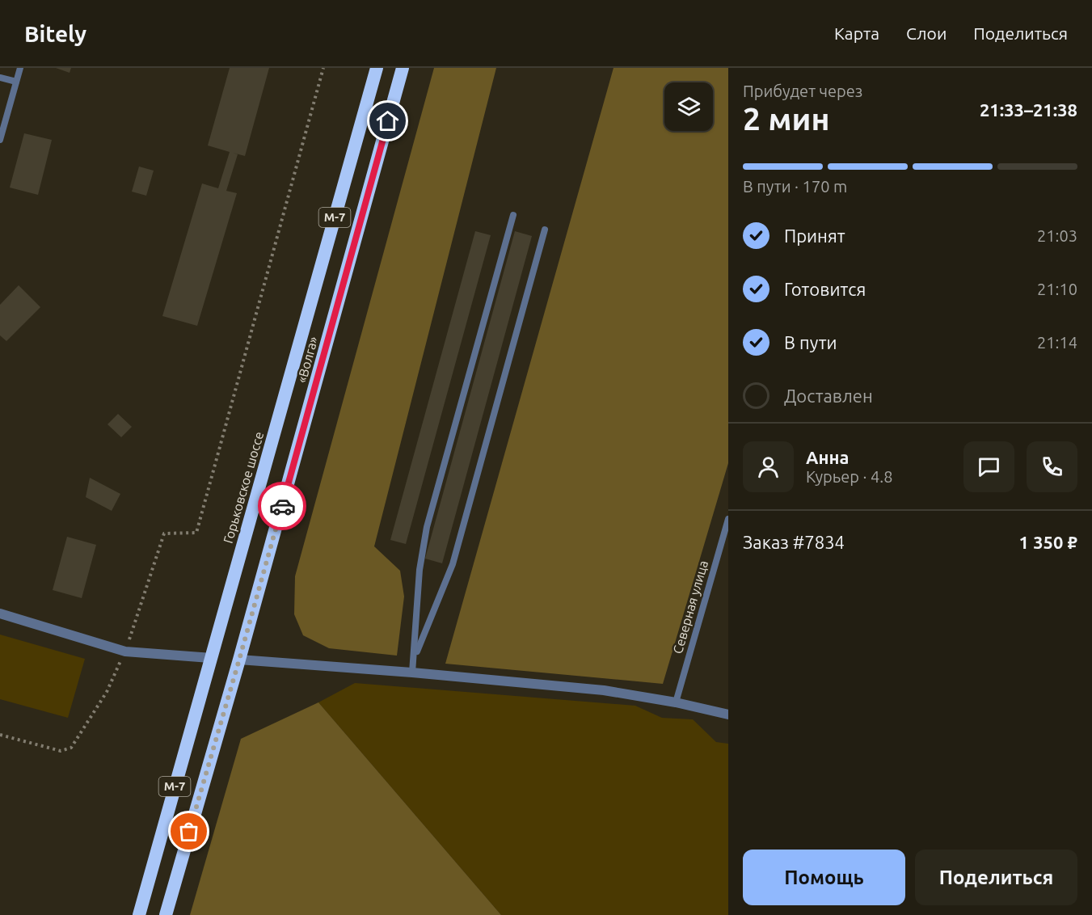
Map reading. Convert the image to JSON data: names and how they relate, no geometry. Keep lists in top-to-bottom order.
{
  "streets": {
    "highway": ["М-7", "«Волга»", "Горьковское шоссе"],
    "lane": ["Северная улица"]
  },
  "crossings": [
    ["М-7", "«Волга»"]
  ],
  "page": {
    "header": "Bitely",
    "nav": ["Карта", "Слои", "Поделиться"],
    "heading": ["2 мин", "Прибудет через", "21:33–21:38"],
    "panel": [
      "Анна",
      "Курьер · 4.8",
      "Заказ #7834",
      "1 350 ₽"
    ],
    "bar": "В пути · 170 m",
    "list": [
      ["Принят", "21:03"],
      ["Готовится", "21:10"],
      ["В пути", "21:14"],
      "Доставлен"
    ],
    "buttons": ["Помощь", "Поделиться"]
  }
}
